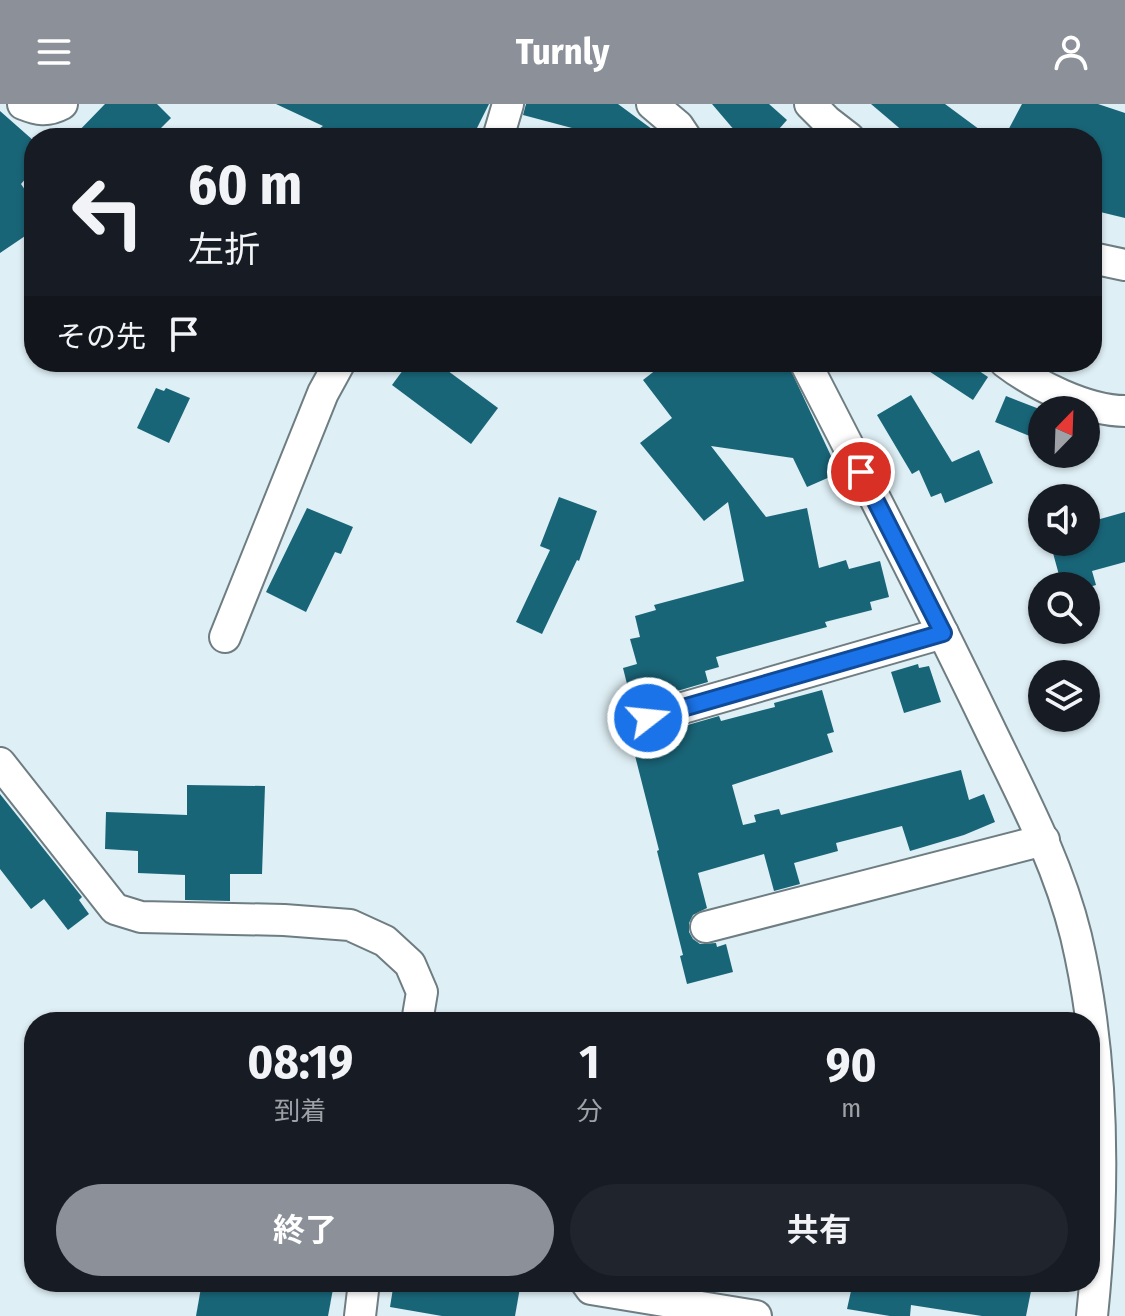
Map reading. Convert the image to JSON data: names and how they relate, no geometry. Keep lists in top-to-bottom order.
{
  "north": "top right",
  "page": {
    "header": "Turnly",
    "turn": ["60 m", "左折"],
    "then": "その先",
    "eta": [
      "08:19",
      "到着",
      "1",
      "分",
      "90",
      "m"
    ],
    "buttons": ["終了", "共有"]
  }
}
